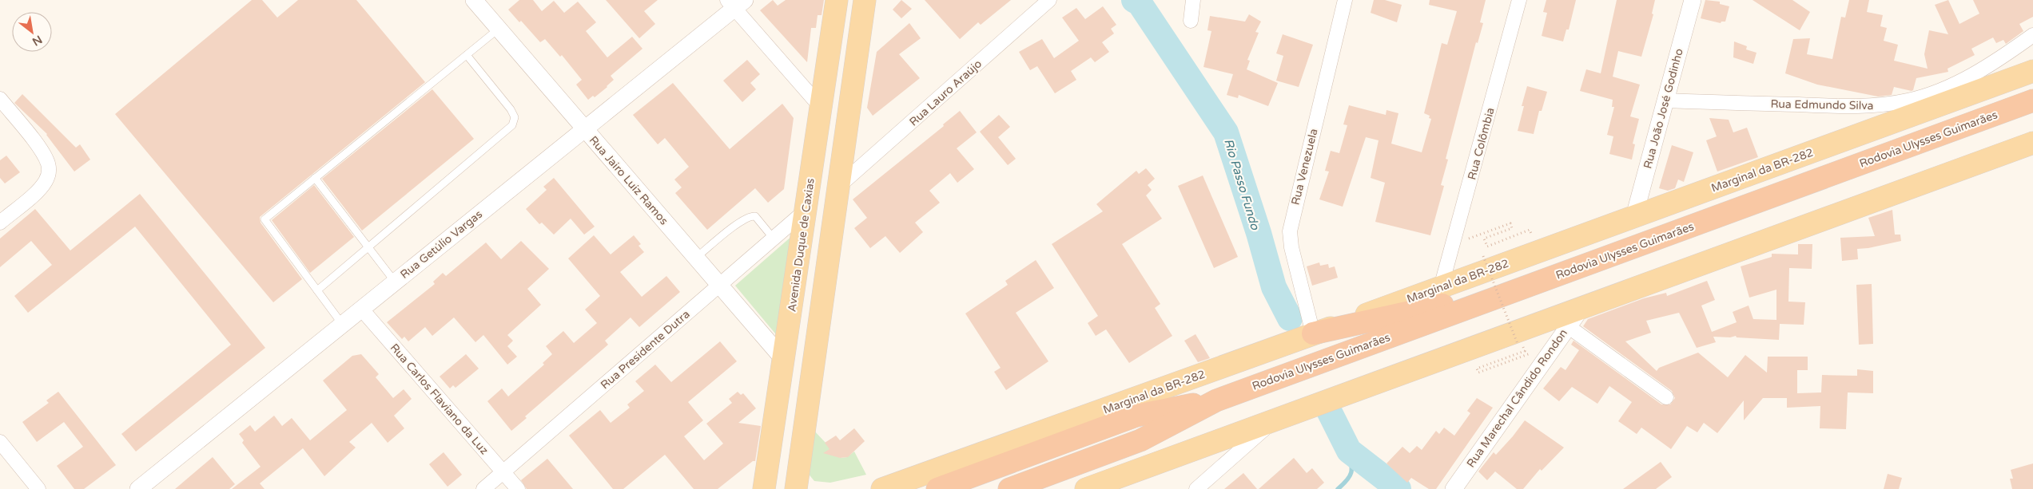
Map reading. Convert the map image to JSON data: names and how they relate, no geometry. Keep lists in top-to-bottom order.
{
  "streets": {
    "highway": ["Rodovia Ulysses Guimarães"],
    "main road": ["Marginal da BR-282", "Avenida Duque de Caxias"],
    "street": [
      "Rua Lauro Araújo",
      "Rua Edmundo Silva",
      "Rua João José Godinho",
      "Rua Colômbia",
      "Rua Venezuela",
      "Rua Jairo Luiz Ramos",
      "Rua Getúlio Vargas",
      "Rua Presidente Dutra",
      "Rua Marechal Cândido Rondon",
      "Rua Carlos Flaviano da Luz"
    ]
  },
  "crossings": [
    ["Rua Edmundo Silva", "Rua João José Godinho"],
    ["Rua João José Godinho", "Marginal da BR-282"],
    ["Rua Colômbia", "Marginal da BR-282"],
    ["Rua Venezuela", "Marginal da BR-282"],
    ["Rua Jairo Luiz Ramos", "Rua Getúlio Vargas"],
    ["Rua Jairo Luiz Ramos", "Avenida Duque de Caxias"],
    ["Rua Jairo Luiz Ramos", "Rua Presidente Dutra"],
    ["Rua Getúlio Vargas", "Rua Carlos Flaviano da Luz"],
    ["Avenida Duque de Caxias", "Rua Presidente Dutra"],
    ["Rua Presidente Dutra", "Rua Carlos Flaviano da Luz"]
  ],
  "water": ["Rio Passo Fundo"],
  "north": "bottom right"
}
